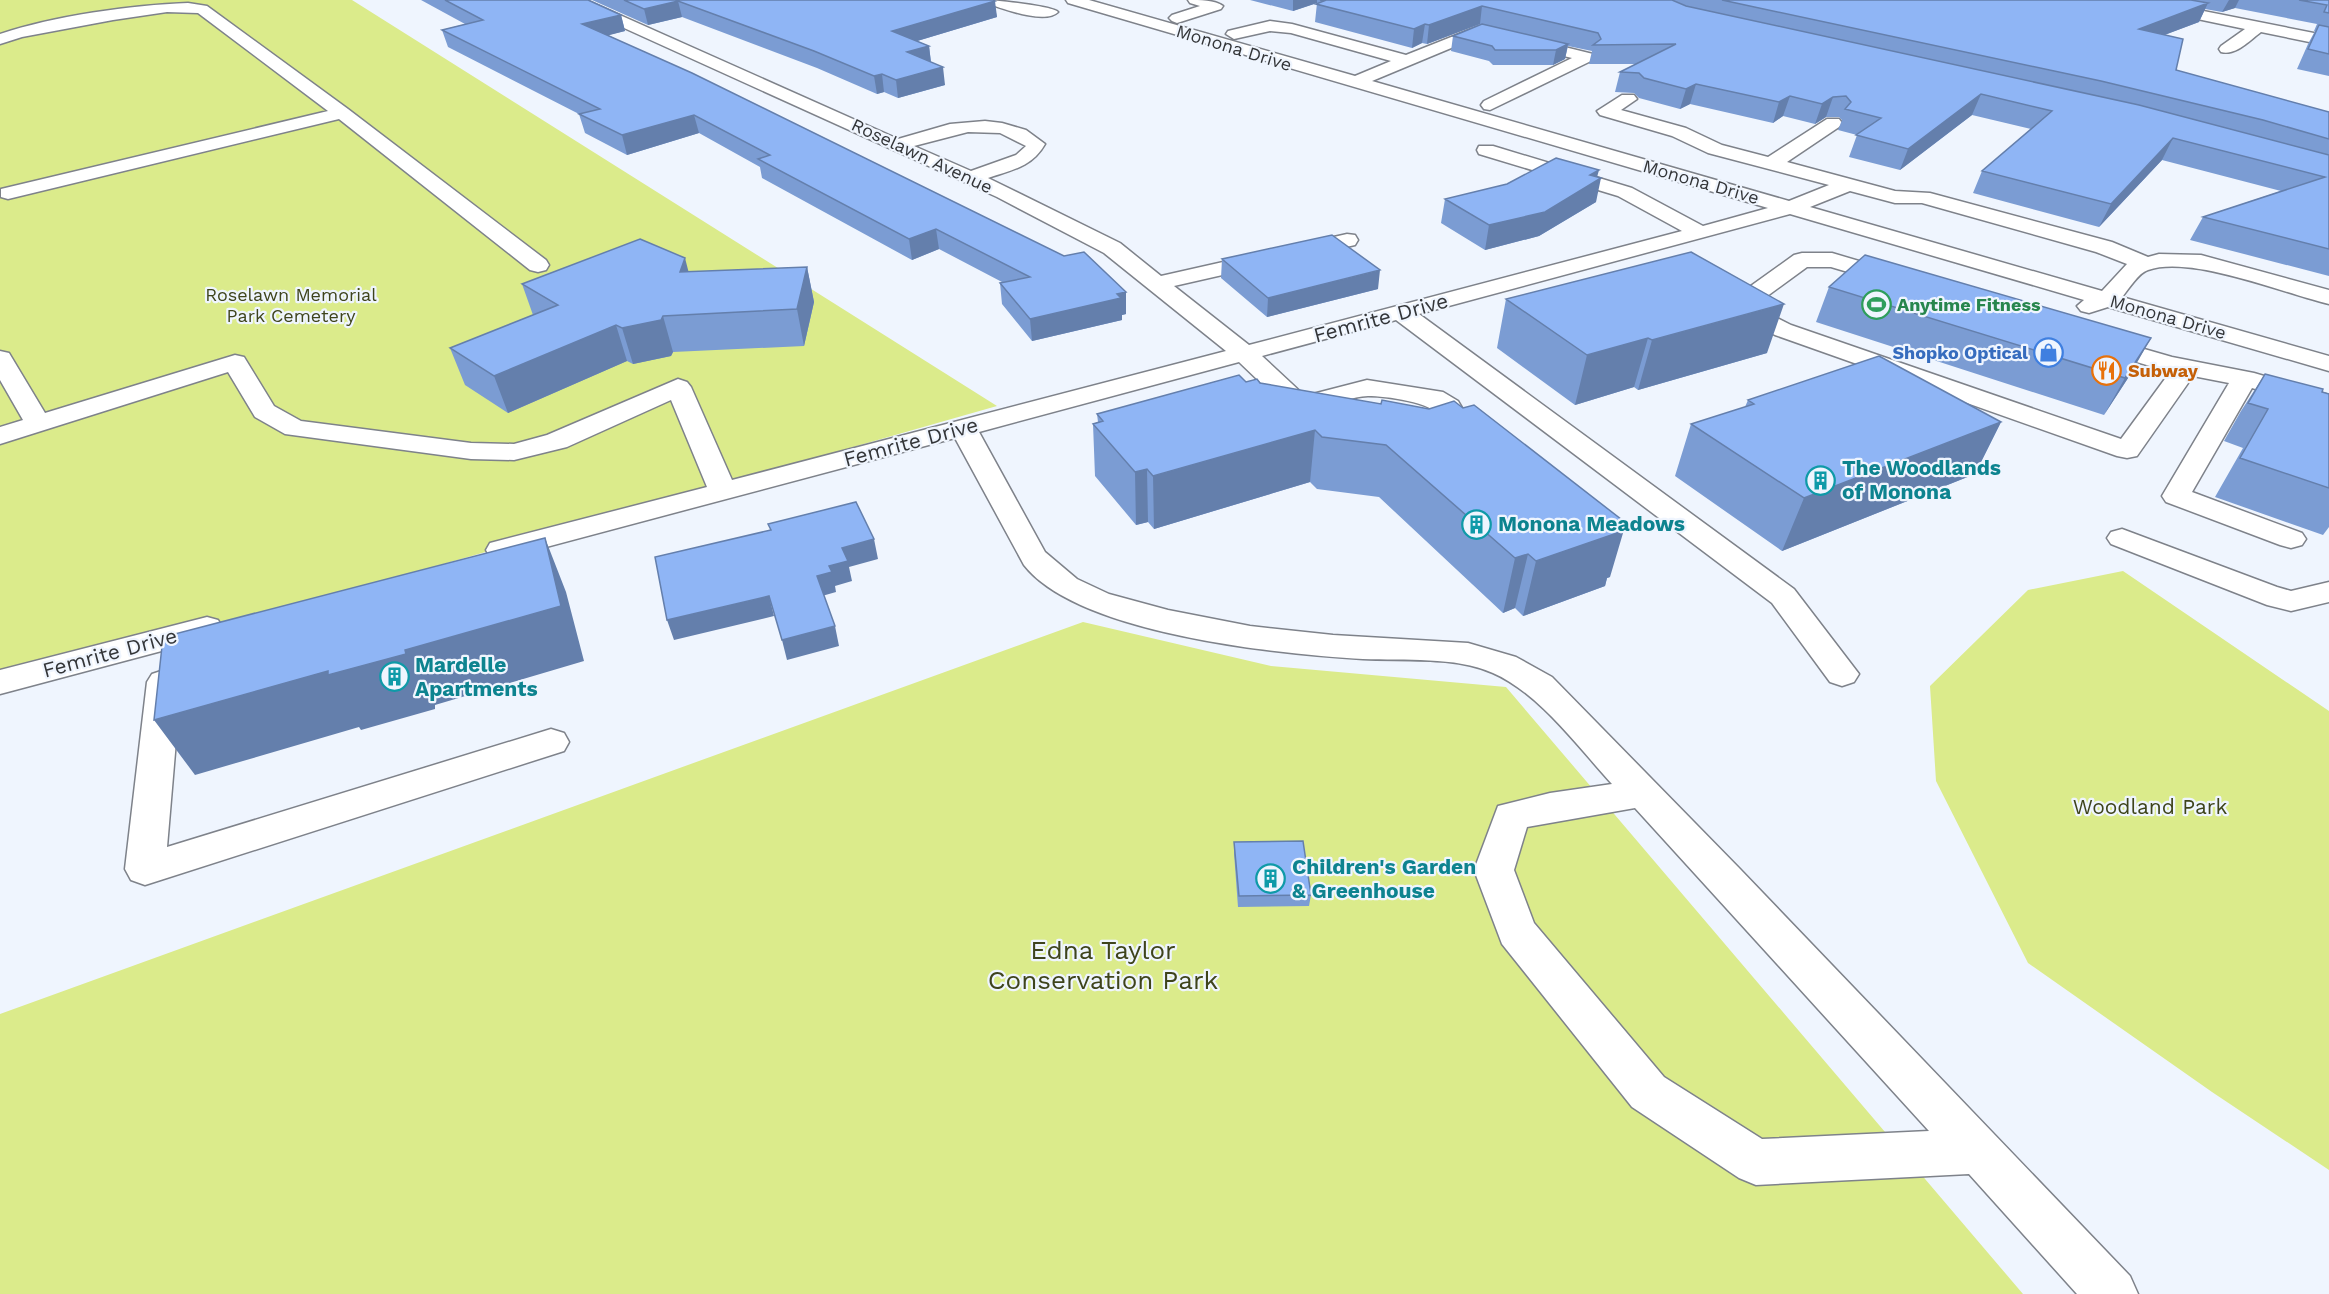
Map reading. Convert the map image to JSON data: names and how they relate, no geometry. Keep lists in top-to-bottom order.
{
  "streets": {
    "street": ["Monona Drive", "Roselawn Avenue", "Femrite Drive"]
  },
  "crossings": [
    ["Monona Drive", "Femrite Drive"],
    ["Roselawn Avenue", "Femrite Drive"]
  ],
  "parks": ["Roselawn Memorial Park Cemetery", "Woodland Park", "Edna Taylor Conservation Park"],
  "places": {
    "sports": ["Anytime Fitness"],
    "shop": ["Shopko Optical"],
    "restaurant": ["Subway"],
    "building": [
      "The Woodlands of Monona",
      "Monona Meadows",
      "Mardelle Apartments",
      "Children's Garden & Greenhouse"
    ]
  }
}
